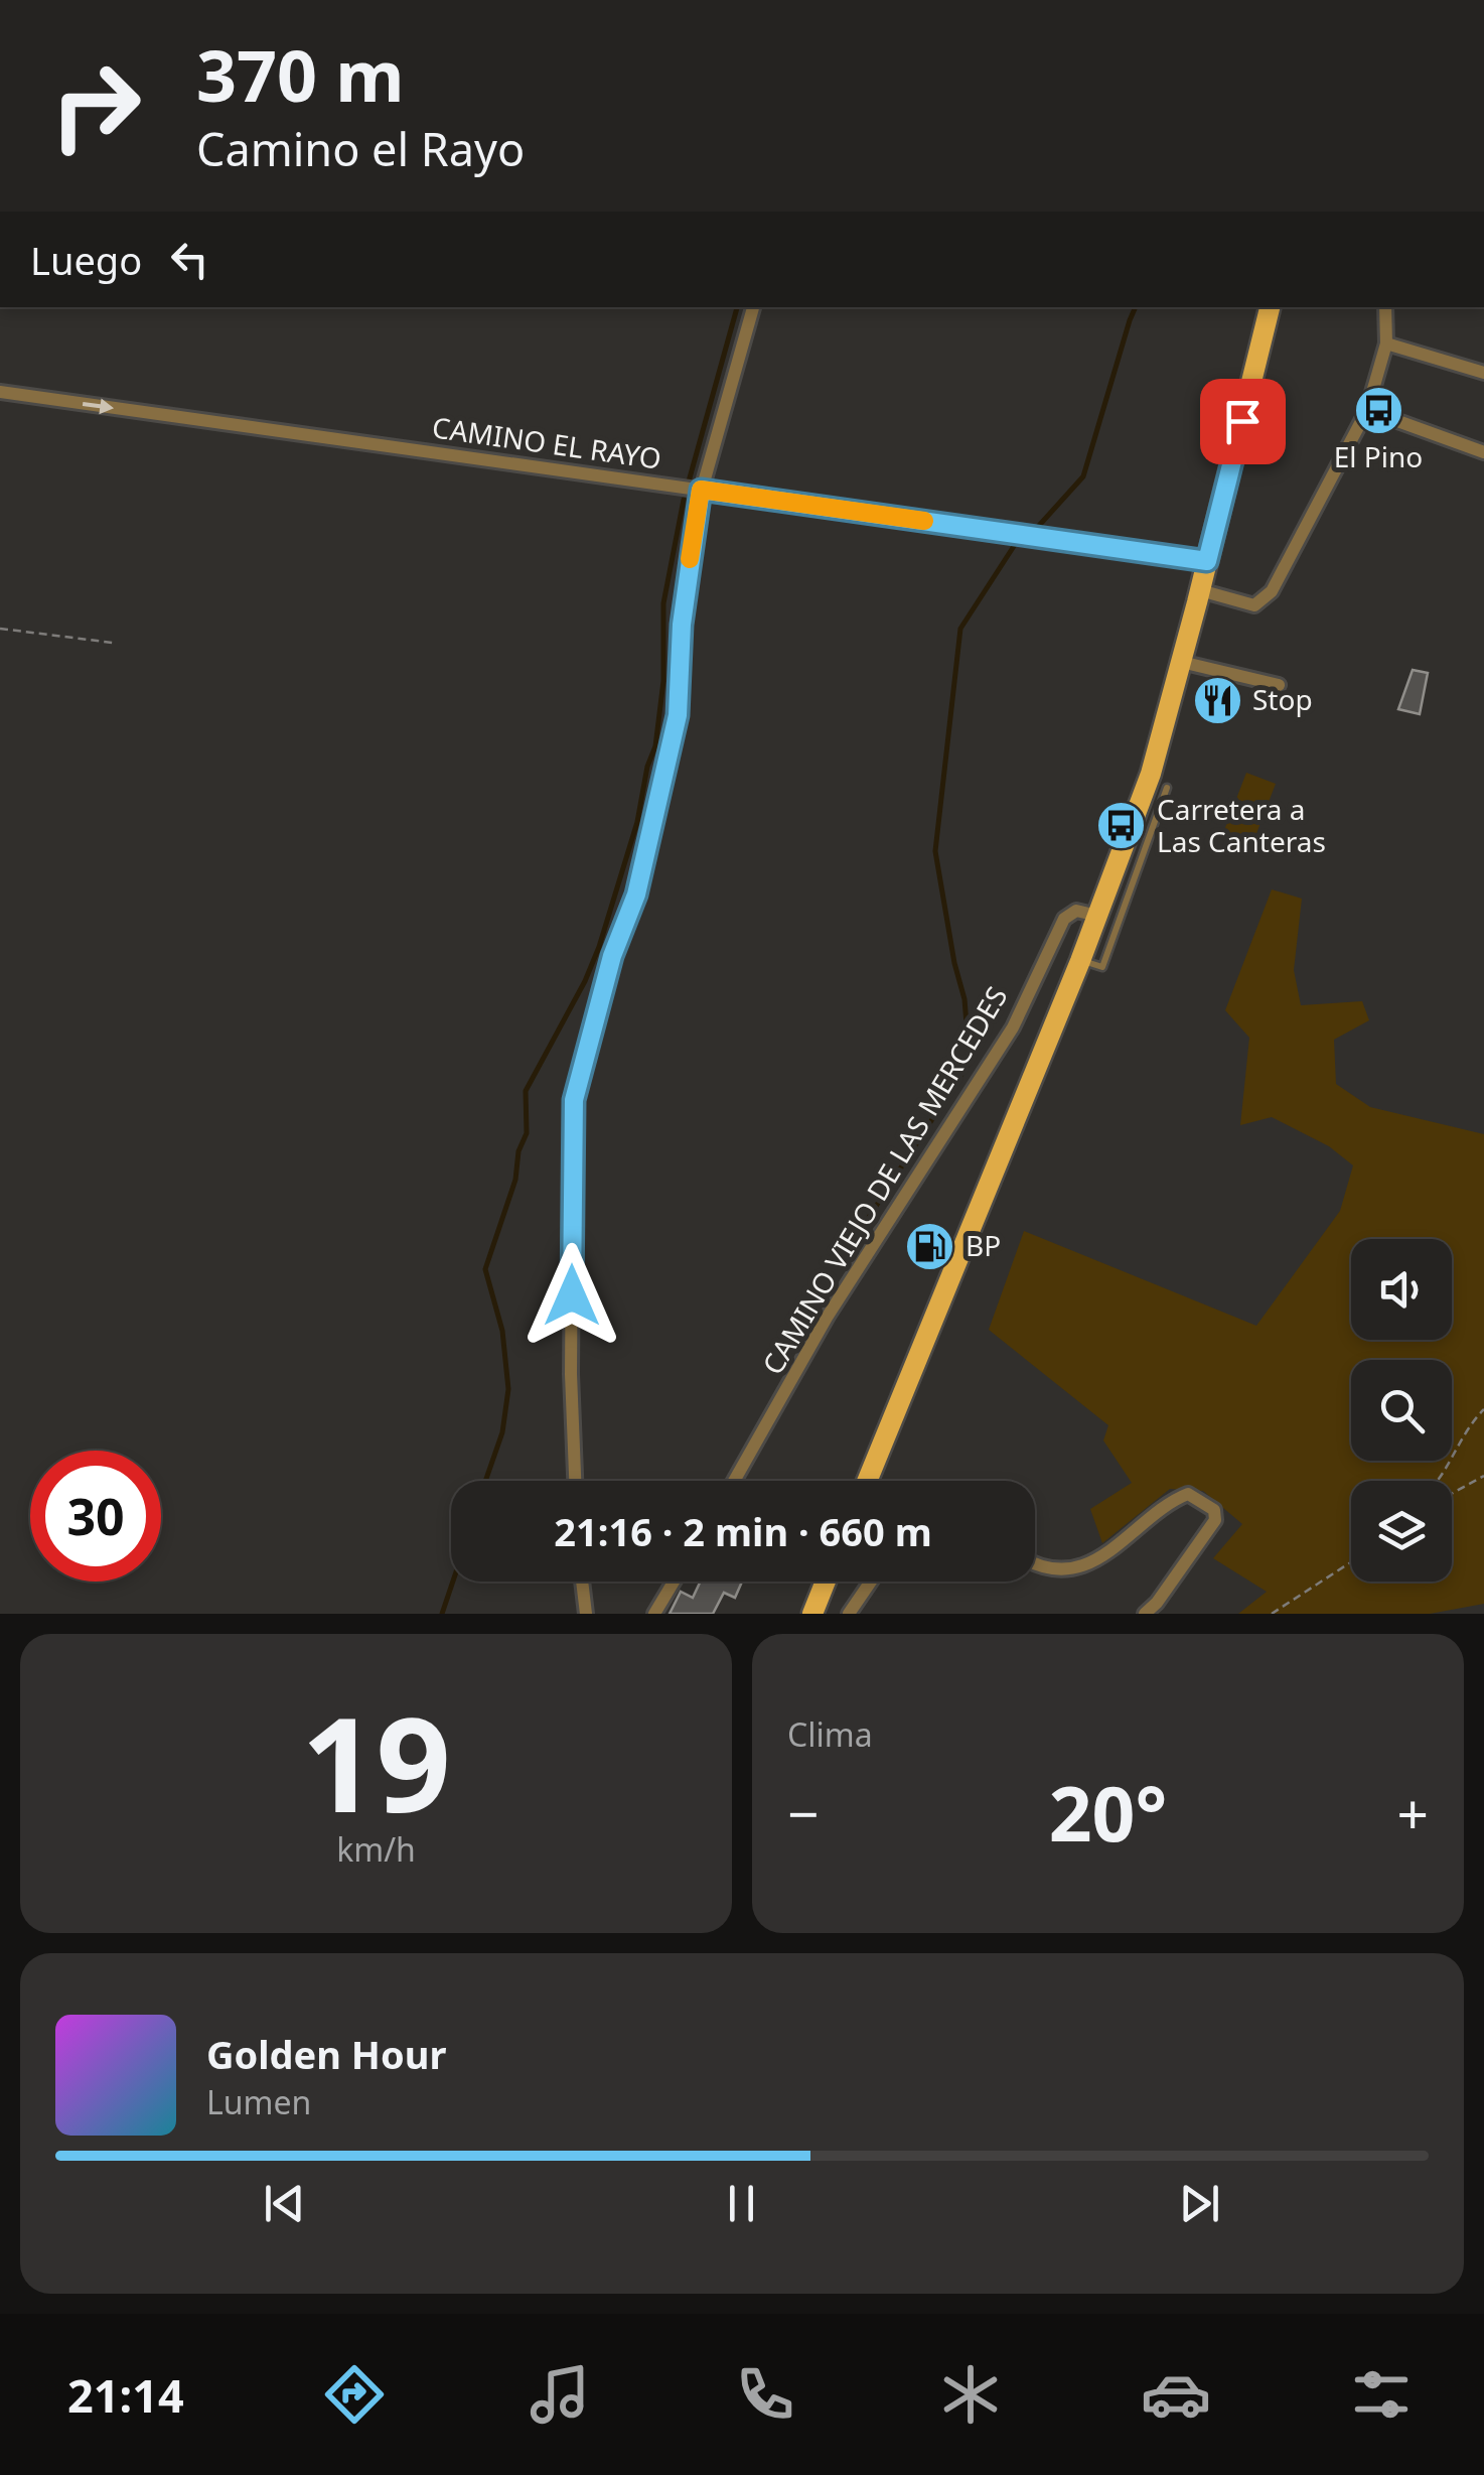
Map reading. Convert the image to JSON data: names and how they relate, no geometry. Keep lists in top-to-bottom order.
{
  "streets": {
    "street": ["CAMINO EL RAYO", "CAMINO VIEJO DE LAS MERCEDES"]
  },
  "one_way": ["CAMINO EL RAYO"],
  "places": {
    "bus stop": ["El Pino", "Carretera a Las Canteras"],
    "restaurant": ["Stop"],
    "fuel station": ["BP"]
  },
  "page": {
    "turn": ["370 m", "Camino el Rayo"],
    "then": "Luego",
    "limit": "30",
    "trip": "21:16 · 2 min · 660 m",
    "tile": [
      ["19", "km/h"],
      "Clima"
    ],
    "heat": ["−", "20°", "+"],
    "song": ["Golden Hour", "Lumen"],
    "tabs": "21:14"
  }
}
